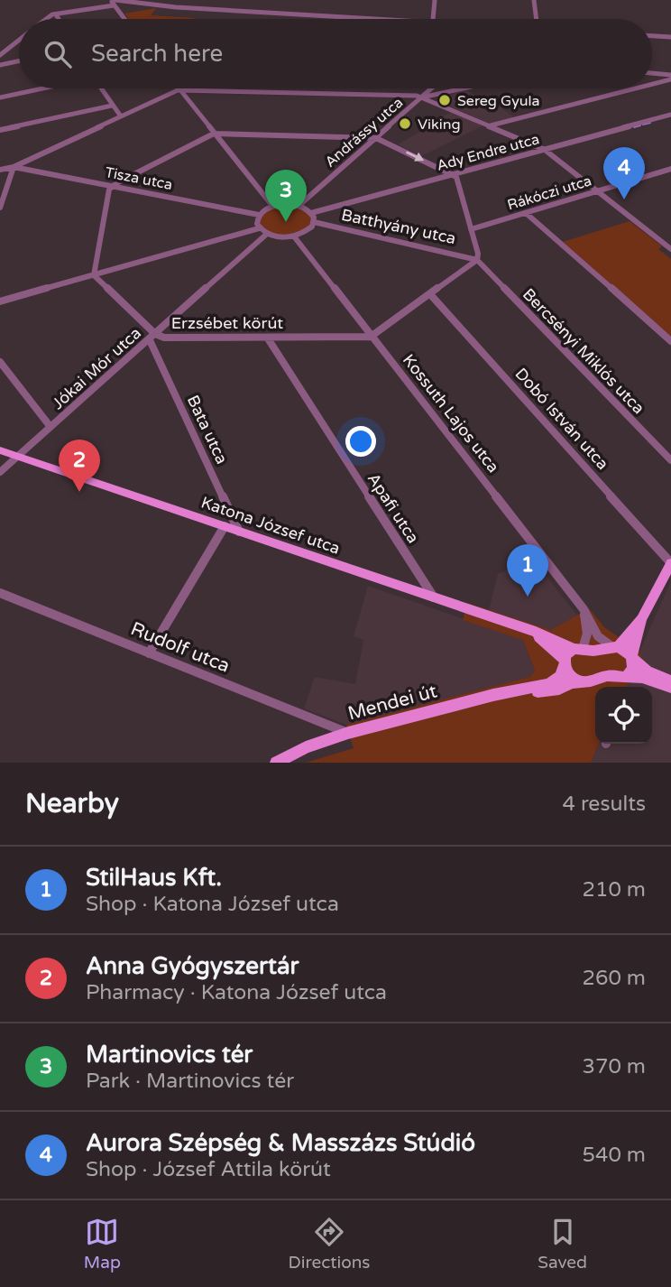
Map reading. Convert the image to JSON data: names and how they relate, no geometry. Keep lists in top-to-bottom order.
{
  "streets": {
    "main road": ["Katona József utca", "Mendei út"],
    "street": [
      "Andrássy utca",
      "Ady Endre utca",
      "Tisza utca",
      "Rákóczi utca",
      "Batthyány utca",
      "Erzsébet körút",
      "Bercsényi Miklós utca",
      "Jókai Mór utca",
      "Kossuth Lajos utca",
      "Dobó István utca",
      "Bata utca",
      "Apafi utca",
      "Rudolf utca"
    ]
  },
  "crossings": [
    ["Andrássy utca", "Ady Endre utca"],
    ["Andrássy utca", "Tisza utca"],
    ["Andrássy utca", "Batthyány utca"],
    ["Andrássy utca", "Jókai Mór utca"],
    ["Andrássy utca", "Kossuth Lajos utca"],
    ["Ady Endre utca", "Tisza utca"],
    ["Ady Endre utca", "Batthyány utca"],
    ["Ady Endre utca", "Jókai Mór utca"],
    ["Ady Endre utca", "Kossuth Lajos utca"],
    ["Tisza utca", "Batthyány utca"],
    ["Tisza utca", "Jókai Mór utca"],
    ["Tisza utca", "Kossuth Lajos utca"],
    ["Batthyány utca", "Bercsényi Miklós utca"],
    ["Batthyány utca", "Jókai Mór utca"],
    ["Batthyány utca", "Kossuth Lajos utca"],
    ["Erzsébet körút", "Jókai Mór utca"],
    ["Erzsébet körút", "Kossuth Lajos utca"],
    ["Erzsébet körút", "Bata utca"],
    ["Erzsébet körút", "Apafi utca"],
    ["Jókai Mór utca", "Kossuth Lajos utca"],
    ["Jókai Mór utca", "Bata utca"],
    ["Jókai Mór utca", "Katona József utca"],
    ["Bata utca", "Katona József utca"],
    ["Apafi utca", "Katona József utca"],
    ["Katona József utca", "Mendei út"],
    ["Rudolf utca", "Mendei út"]
  ],
  "places": ["Sereg Gyula", "Viking"],
  "page": {
    "search": "Search here",
    "pins": [
      "4",
      "3",
      "2",
      "1"
    ],
    "heading": ["Nearby", "4 results"],
    "list": [
      {
        "mark": "1",
        "name": "StilHaus Kft.",
        "note": "Shop · Katona József utca",
        "value": "210 m"
      },
      {
        "mark": "2",
        "name": "Anna Gyógyszertár",
        "note": "Pharmacy · Katona József utca",
        "value": "260 m"
      },
      {
        "mark": "3",
        "name": "Martinovics tér",
        "note": "Park · Martinovics tér",
        "value": "370 m"
      },
      {
        "mark": "4",
        "name": "Aurora Szépség & Masszázs Stúdió",
        "note": "Shop · József Attila körút",
        "value": "540 m"
      }
    ],
    "nav": ["Map", "Directions", "Saved"]
  }
}
